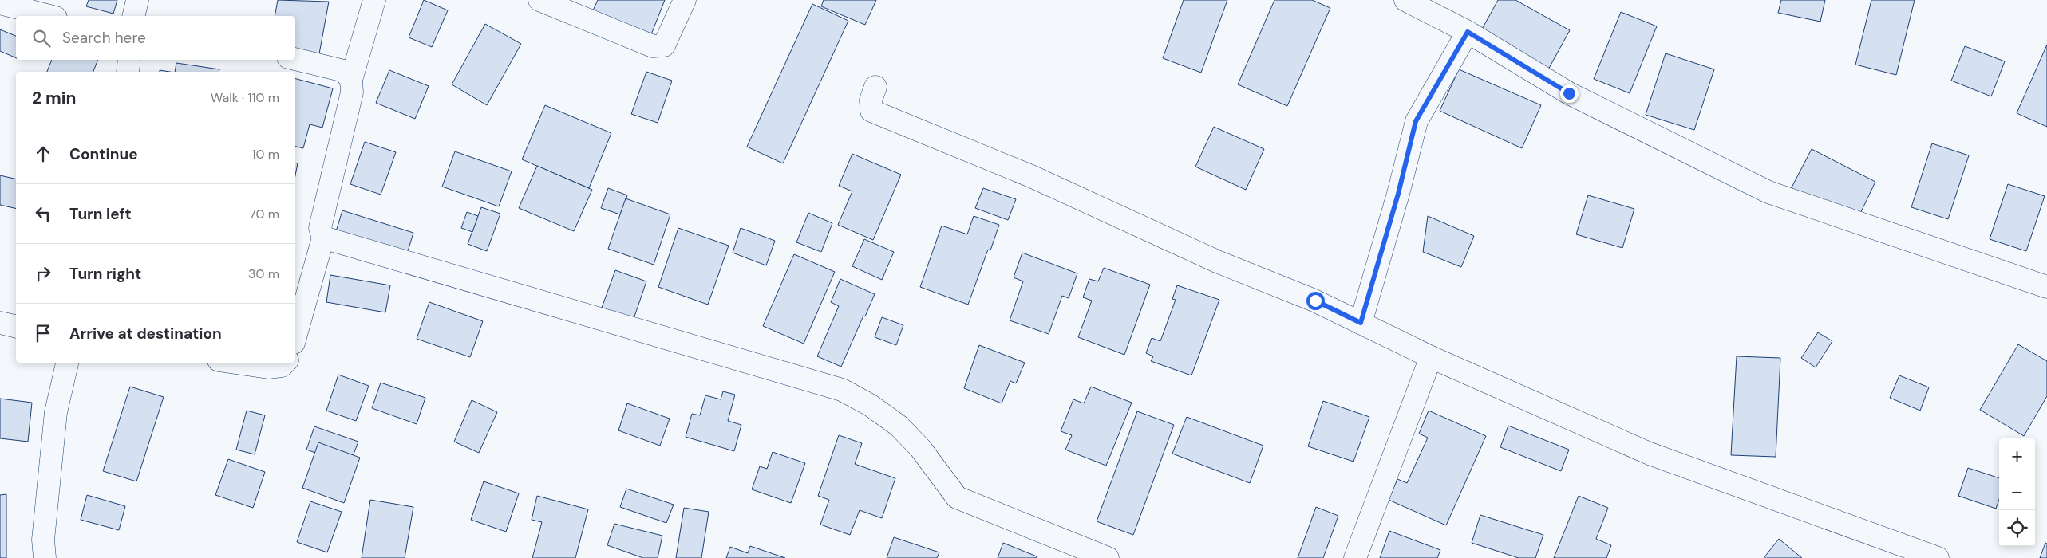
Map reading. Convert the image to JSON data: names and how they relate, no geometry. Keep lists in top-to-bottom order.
{
  "page": {
    "search": "Search here",
    "heading": ["2 min", "Walk · 110 m"],
    "list": [
      ["Continue", "10 m"],
      ["Turn left", "70 m"],
      ["Turn right", "30 m"],
      "Arrive at destination"
    ],
    "map_buttons": ["+", "−"]
  }
}
